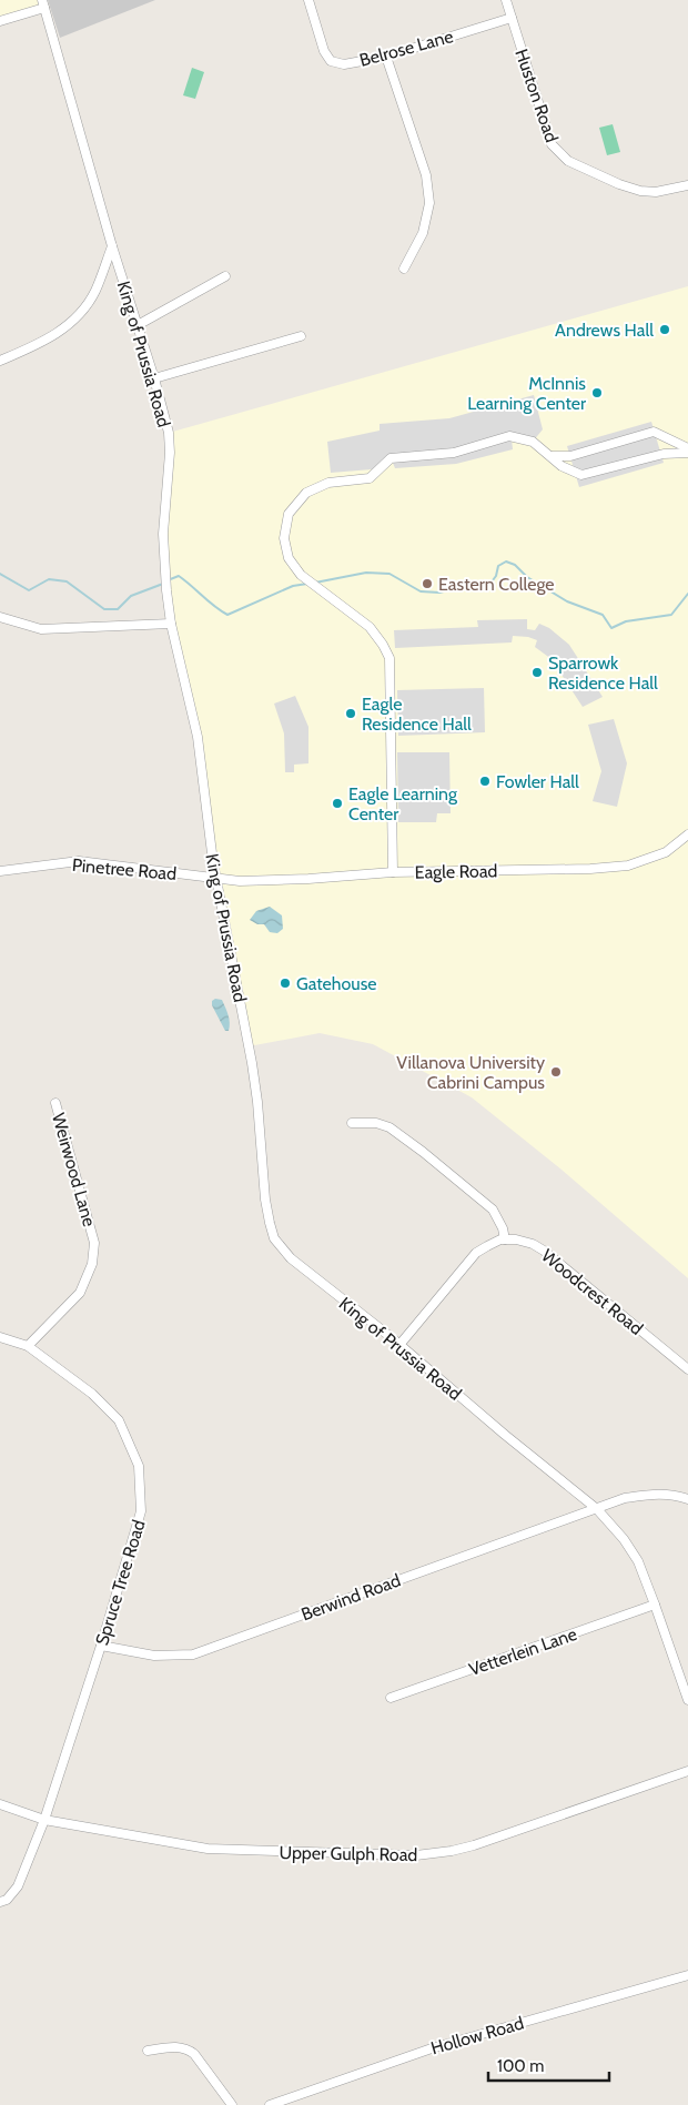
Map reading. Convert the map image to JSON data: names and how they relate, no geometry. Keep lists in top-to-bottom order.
{
  "streets": {
    "street": [
      "Belrose Lane",
      "Huston Road",
      "King of Prussia Road",
      "Pinetree Road",
      "Eagle Road",
      "Weirwood Lane",
      "Woodcrest Road",
      "Spruce Tree Road",
      "Berwind Road",
      "Vetterlein Lane",
      "Upper Gulph Road",
      "Hollow Road"
    ]
  },
  "crossings": [
    ["Belrose Lane", "Huston Road"],
    ["King of Prussia Road", "Pinetree Road"],
    ["King of Prussia Road", "Eagle Road"],
    ["King of Prussia Road", "Berwind Road"],
    ["King of Prussia Road", "Vetterlein Lane"],
    ["Pinetree Road", "Eagle Road"],
    ["Weirwood Lane", "Spruce Tree Road"],
    ["Spruce Tree Road", "Berwind Road"],
    ["Spruce Tree Road", "Upper Gulph Road"]
  ],
  "places": [
    "Andrews Hall",
    "McInnis Learning Center",
    "Eastern College",
    "Sparrowk Residence Hall",
    "Eagle Residence Hall",
    "Fowler Hall",
    "Eagle Learning Center",
    "Gatehouse",
    "Villanova University Cabrini Campus"
  ],
  "scale_bar": "100 m"
}
